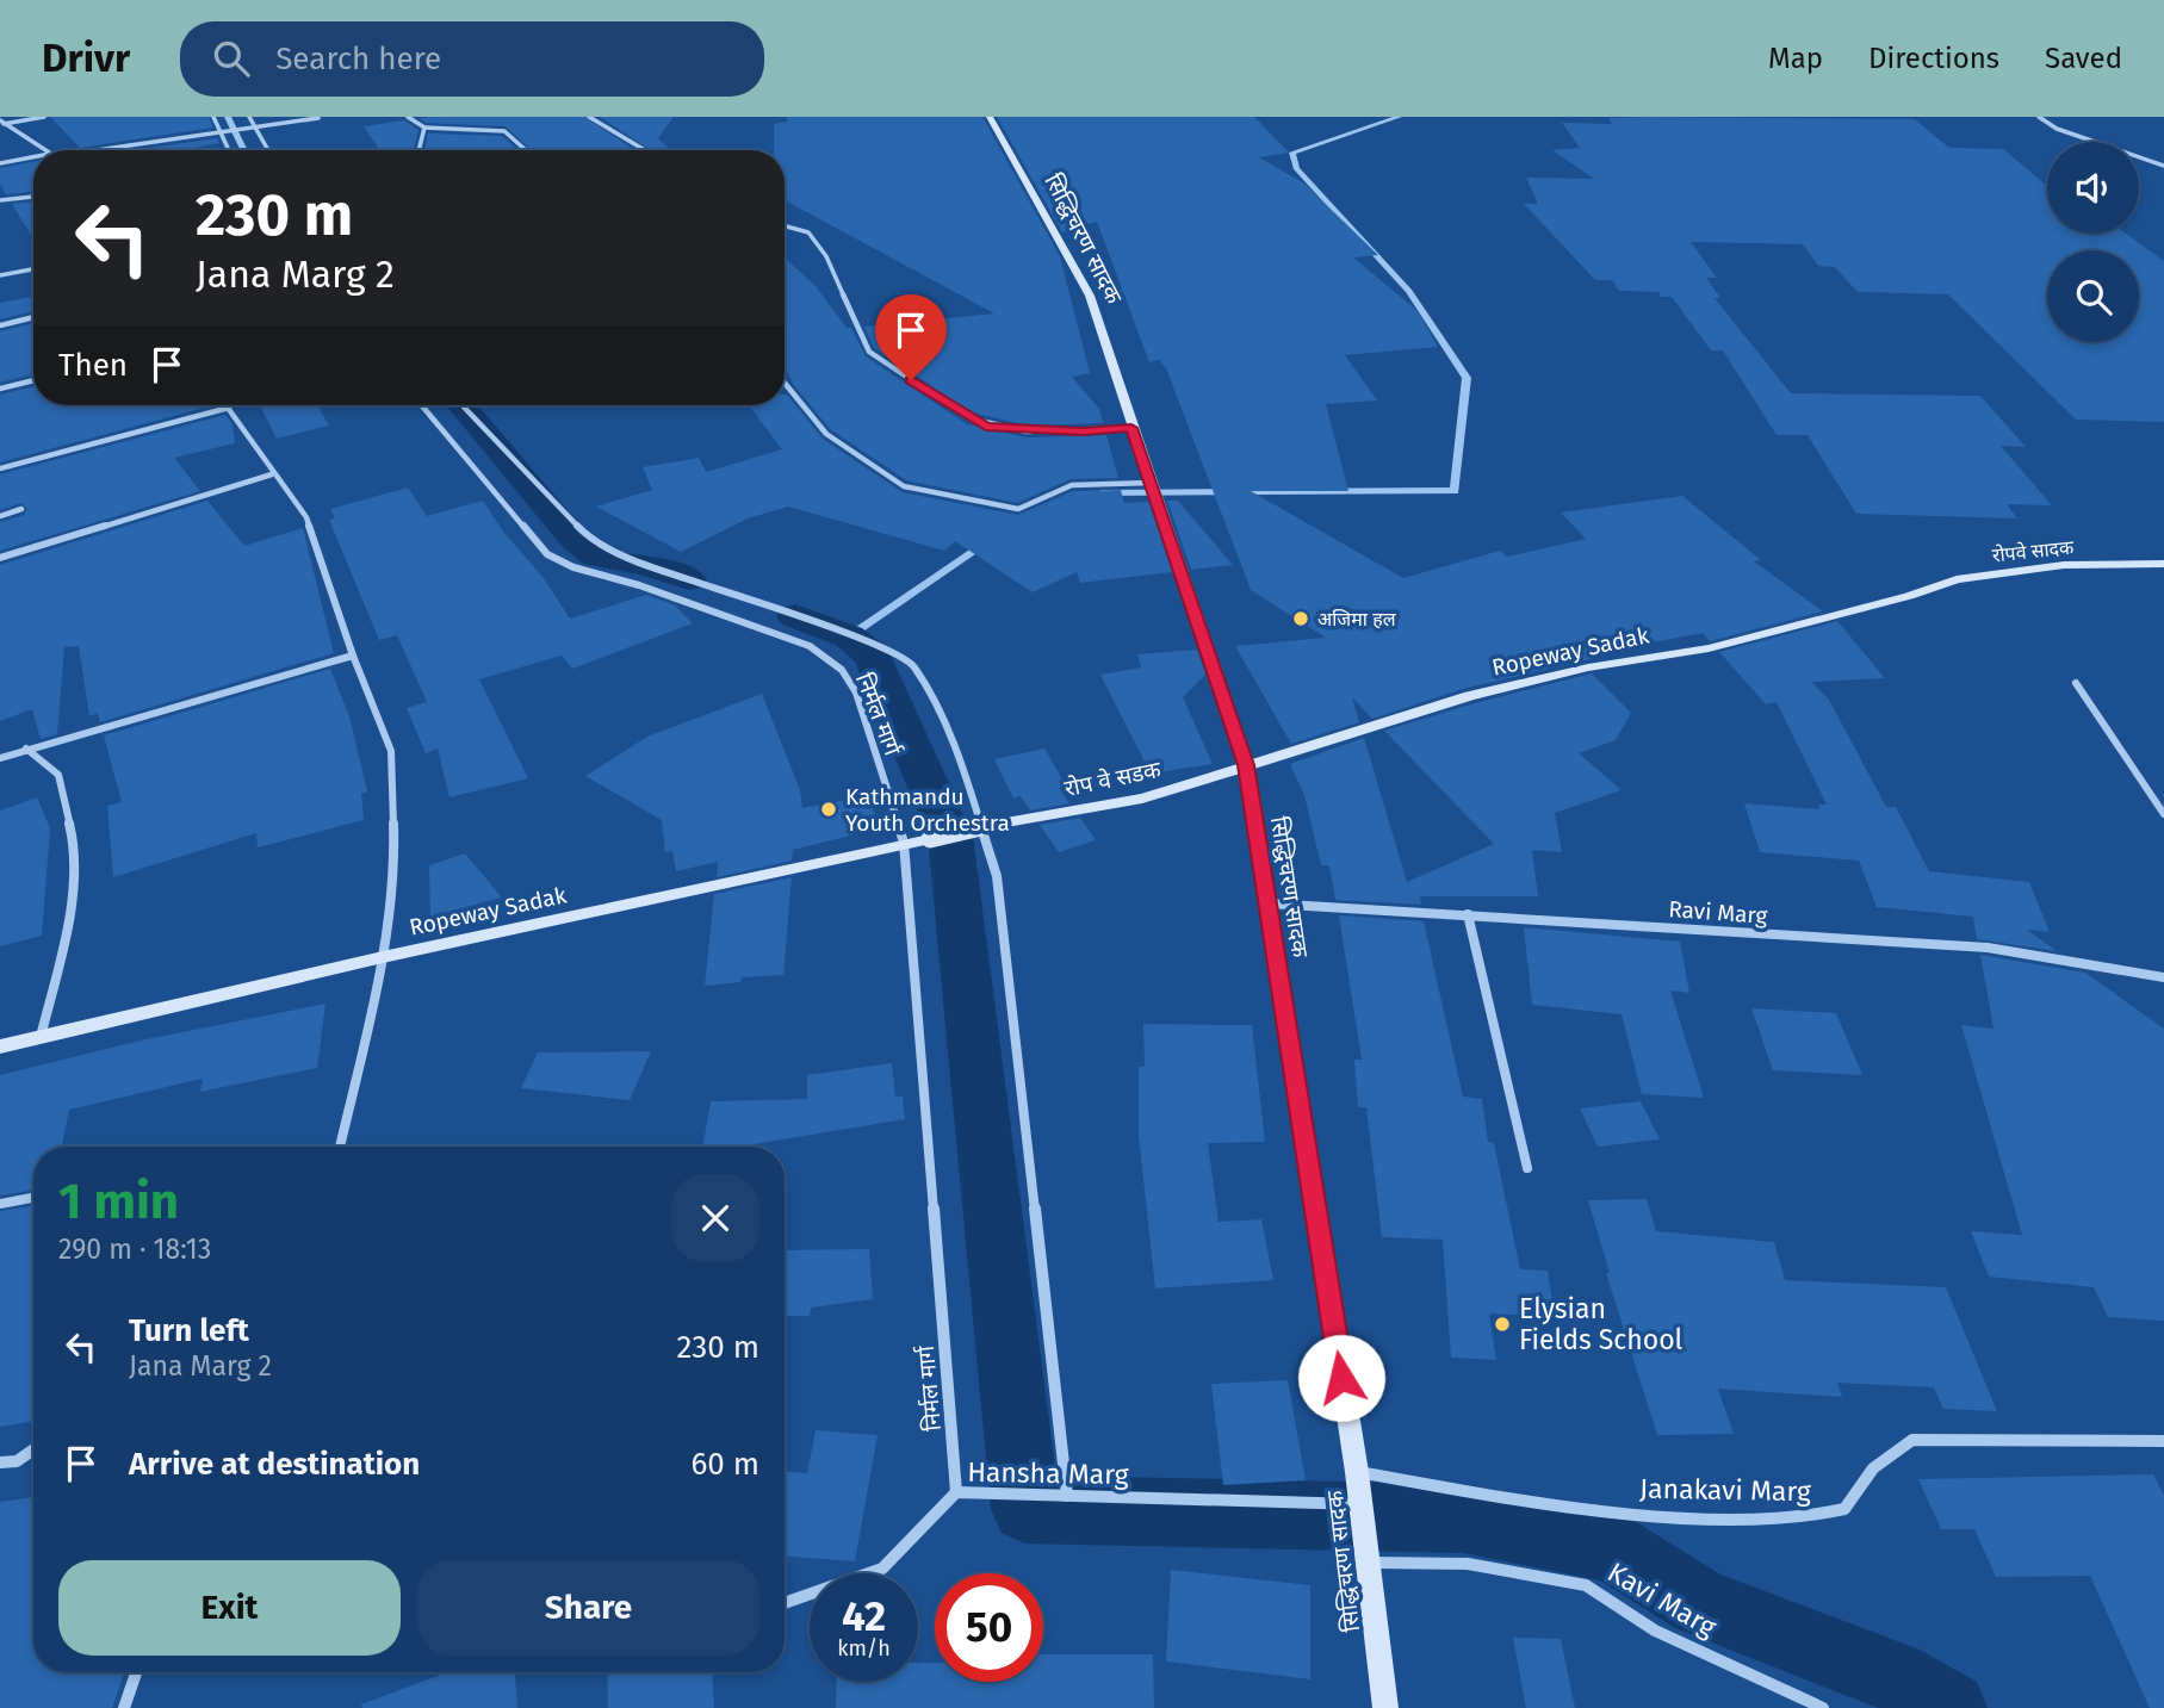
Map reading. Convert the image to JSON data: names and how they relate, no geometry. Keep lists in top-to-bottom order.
{
  "streets": {
    "main road": [
      "सिद्धिचरण सादक",
      "रोपवे सादक",
      "Ropeway Sadak",
      "रोप वे सडक"
    ],
    "street": [
      "निर्मल मार्ग",
      "Ravi Marg",
      "Hansha Marg",
      "Janakavi Marg",
      "Kavi Marg"
    ]
  },
  "crossings": [
    ["सिद्धिचरण सादक", "Ropeway Sadak"],
    ["सिद्धिचरण सादक", "रोप वे सडक"],
    ["सिद्धिचरण सादक", "Ravi Marg"],
    ["सिद्धिचरण सादक", "Hansha Marg"],
    ["सिद्धिचरण सादक", "Janakavi Marg"],
    ["सिद्धिचरण सादक", "Kavi Marg"],
    ["रोपवे सादक", "Ropeway Sadak"],
    ["Ropeway Sadak", "निर्मल मार्ग"],
    ["Ropeway Sadak", "रोप वे सडक"],
    ["निर्मल मार्ग", "Hansha Marg"]
  ],
  "places": ["अजिमा हल", "Kathmandu Youth Orchestra", "Elysian Fields School"],
  "page": {
    "header": "Drivr",
    "search": "Search here",
    "nav": ["Map", "Directions", "Saved"],
    "turn": ["230 m", "Jana Marg 2"],
    "then": "Then",
    "heading": ["1 min", "290 m · 18:13"],
    "list": [
      {
        "name": "Turn left",
        "note": "Jana Marg 2",
        "value": "230 m"
      },
      {
        "name": "Arrive at destination",
        "value": "60 m"
      }
    ],
    "buttons": ["Exit", "Share"],
    "speed": "42 km/h",
    "limit": "50"
  }
}
